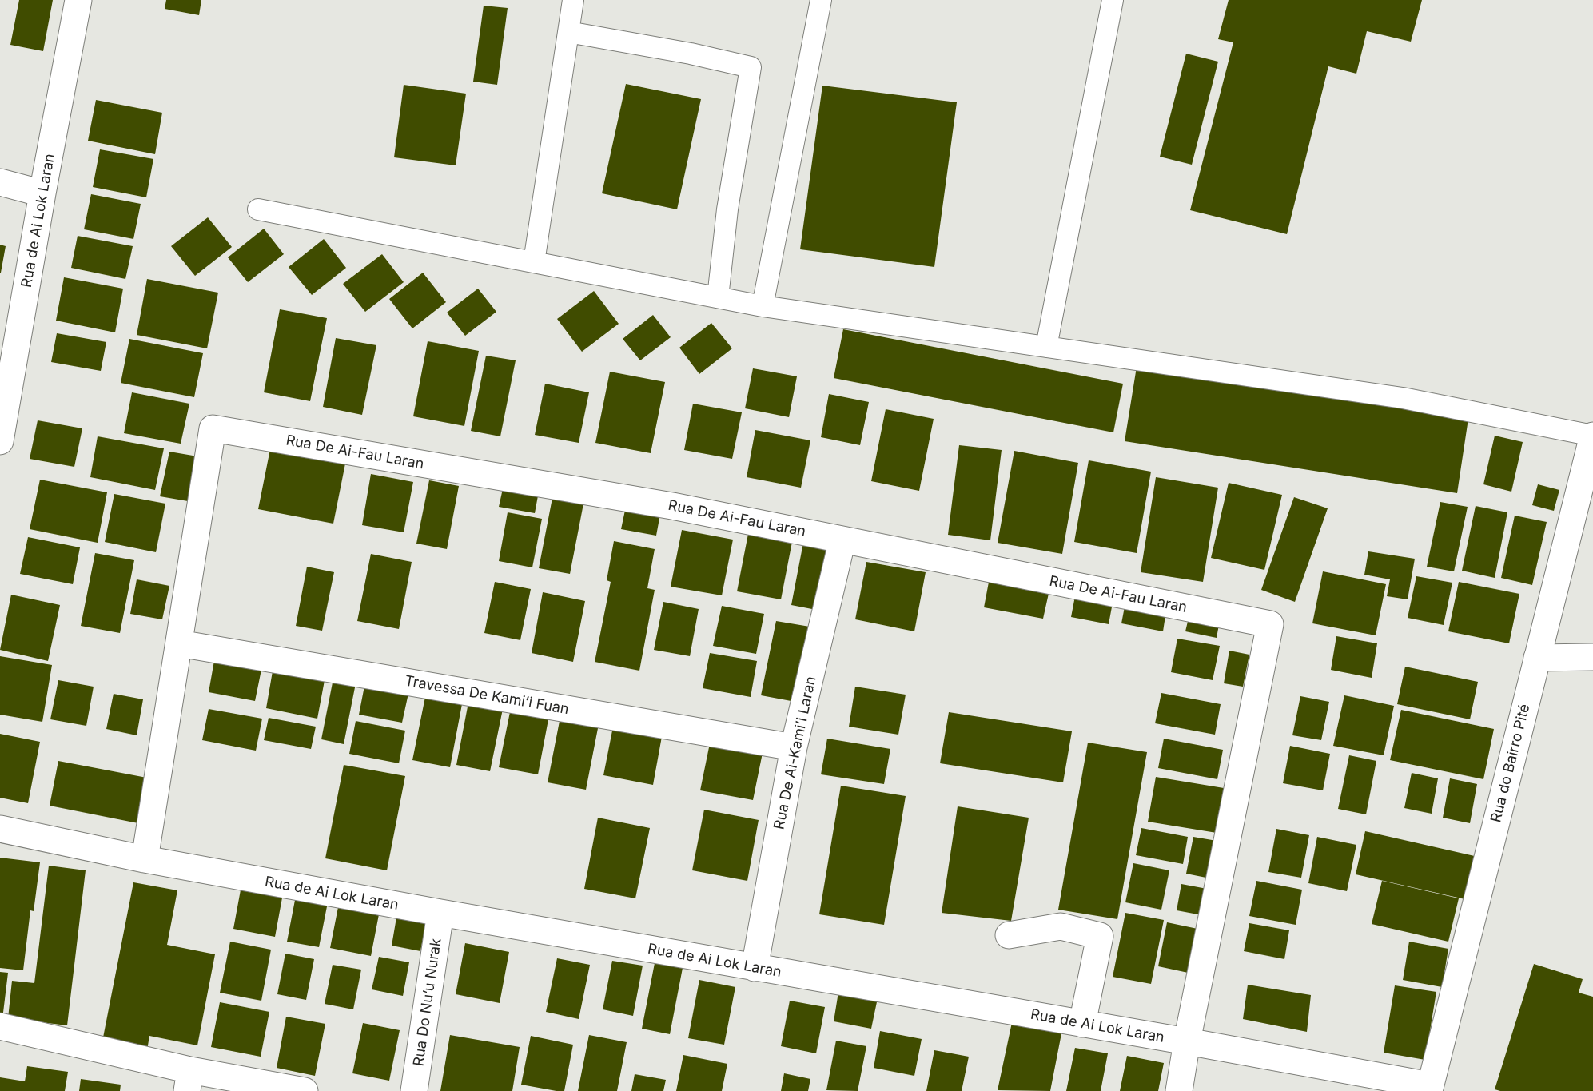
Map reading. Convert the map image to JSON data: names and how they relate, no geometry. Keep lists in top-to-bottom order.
{
  "streets": {
    "street": [
      "Rua de Ai Lok Laran",
      "Rua De Ai-Fau Laran",
      "Travessa De Kami’i Fuan",
      "Rua De Ai-Kami’i Laran",
      "Rua do Bairro Pité",
      "Rua Do Nu’u Nurak"
    ]
  },
  "crossings": [
    ["Rua de Ai Lok Laran", "Rua De Ai-Fau Laran"],
    ["Rua de Ai Lok Laran", "Rua De Ai-Kami’i Laran"],
    ["Rua de Ai Lok Laran", "Rua do Bairro Pité"],
    ["Rua de Ai Lok Laran", "Rua Do Nu’u Nurak"],
    ["Rua De Ai-Fau Laran", "Travessa De Kami’i Fuan"],
    ["Rua De Ai-Fau Laran", "Rua De Ai-Kami’i Laran"],
    ["Travessa De Kami’i Fuan", "Rua De Ai-Kami’i Laran"]
  ]
}
